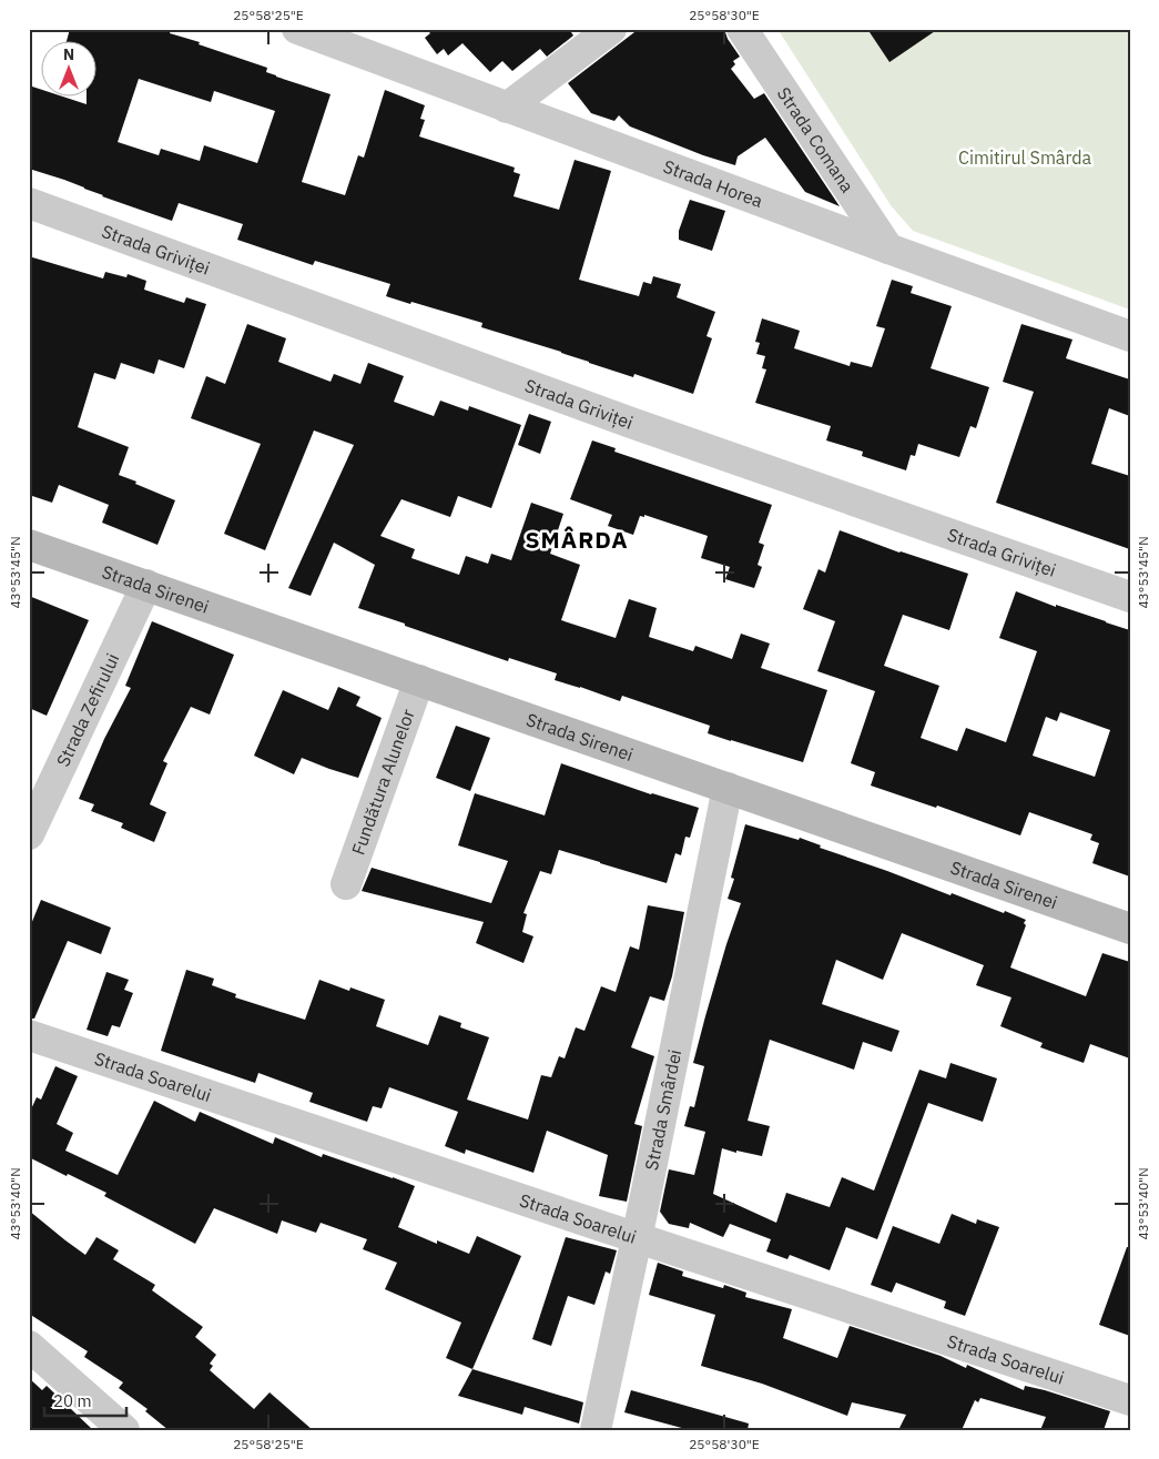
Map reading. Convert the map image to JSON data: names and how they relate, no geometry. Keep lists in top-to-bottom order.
{
  "streets": {
    "street": [
      "Strada Comana",
      "Strada Horea",
      "Strada Griviței",
      "Strada Sirenei",
      "Strada Zefirului",
      "Fundătura Alunelor",
      "Strada Soarelui",
      "Strada Smârdei"
    ]
  },
  "crossings": [
    ["Strada Comana", "Strada Horea"],
    ["Strada Sirenei", "Strada Zefirului"],
    ["Strada Sirenei", "Fundătura Alunelor"],
    ["Strada Sirenei", "Strada Smârdei"],
    ["Strada Soarelui", "Strada Smârdei"]
  ],
  "districts": ["SMÂRDA"],
  "parks": ["Cimitirul Smârda"],
  "scale_bar": "20 m",
  "north": "top",
  "coordinates": [
    "25°58'25\"E",
    "25°58'30\"E",
    "43°53'45\"N",
    "43°53'40\"N"
  ]
}
